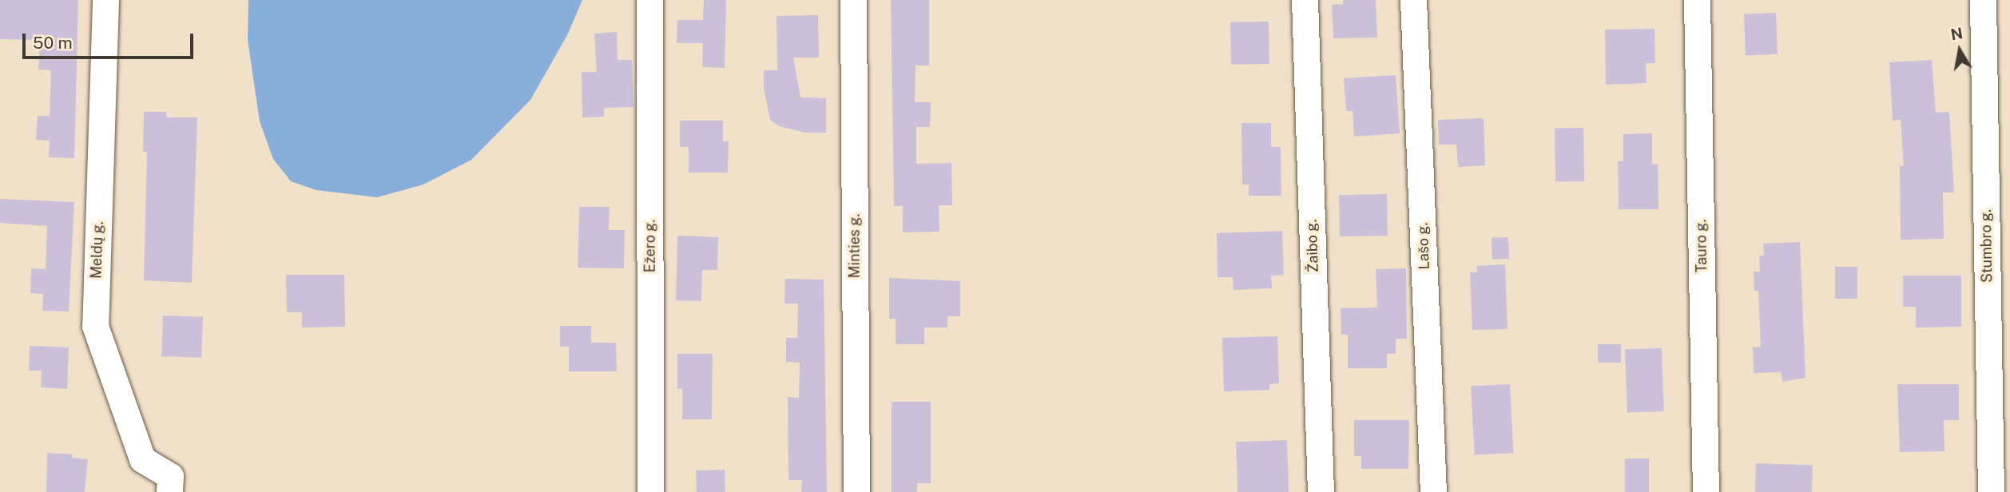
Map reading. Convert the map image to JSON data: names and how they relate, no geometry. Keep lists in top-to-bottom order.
{
  "streets": {
    "street": [
      "Ežero g.",
      "Minties g.",
      "Žaibo g.",
      "Lašo g.",
      "Tauro g.",
      "Stumbro g.",
      "Meldų g."
    ]
  },
  "scale_bar": "50 m",
  "north": "top"
}
